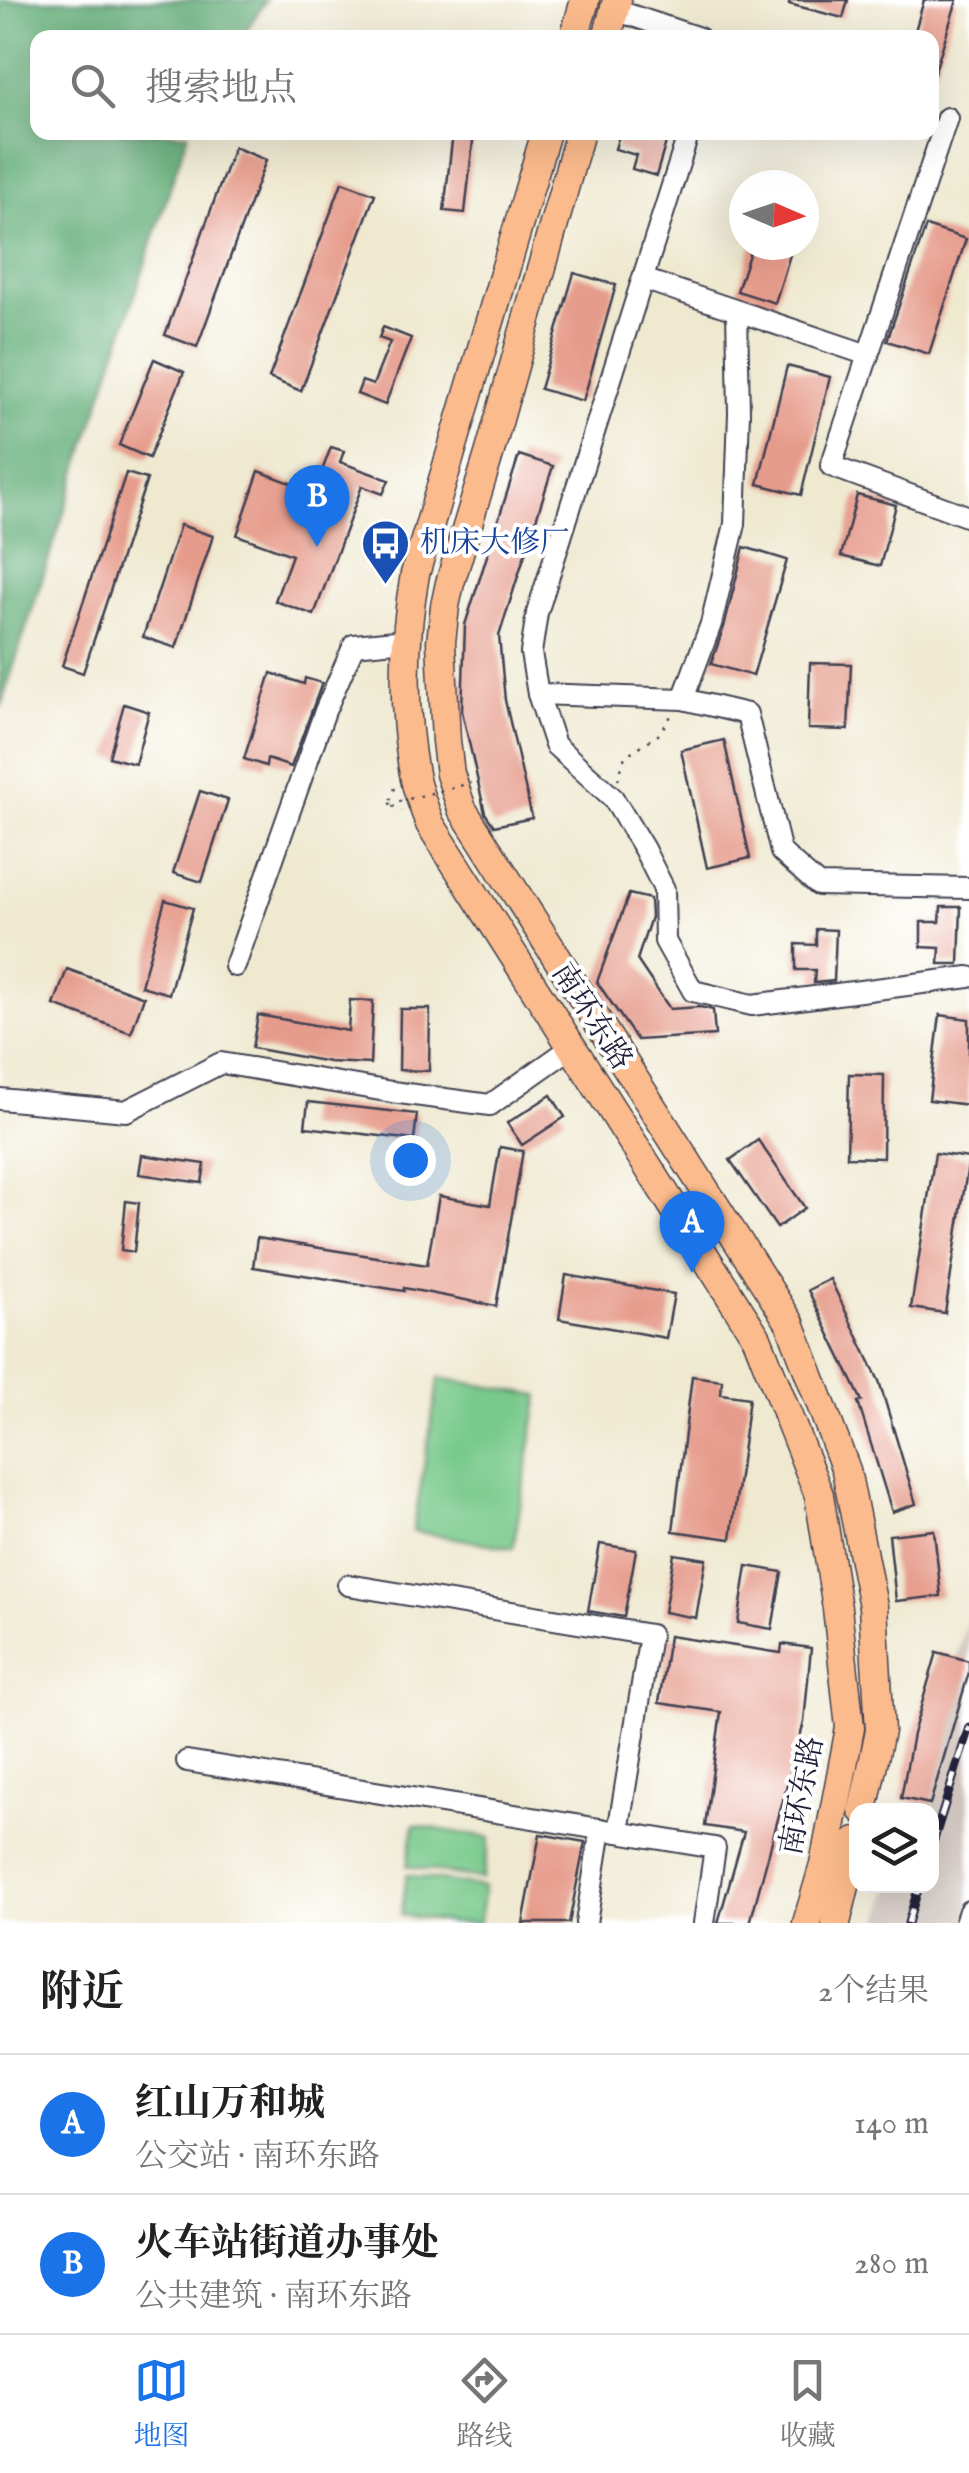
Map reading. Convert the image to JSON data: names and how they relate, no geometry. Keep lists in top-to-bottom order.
{
  "streets": {
    "highway": ["南环东路"]
  },
  "places": {
    "bus stop": ["机床大修厂"]
  },
  "north": "right",
  "page": {
    "search": "搜索地点",
    "pins": ["B", "A"],
    "heading": ["附近", "2个结果"],
    "list": [
      {
        "mark": "A",
        "name": "红山万和城",
        "note": "公交站 · 南环东路",
        "value": "140 m"
      },
      {
        "mark": "B",
        "name": "火车站街道办事处",
        "note": "公共建筑 · 南环东路",
        "value": "280 m"
      }
    ],
    "nav": ["地图", "路线", "收藏"]
  }
}
